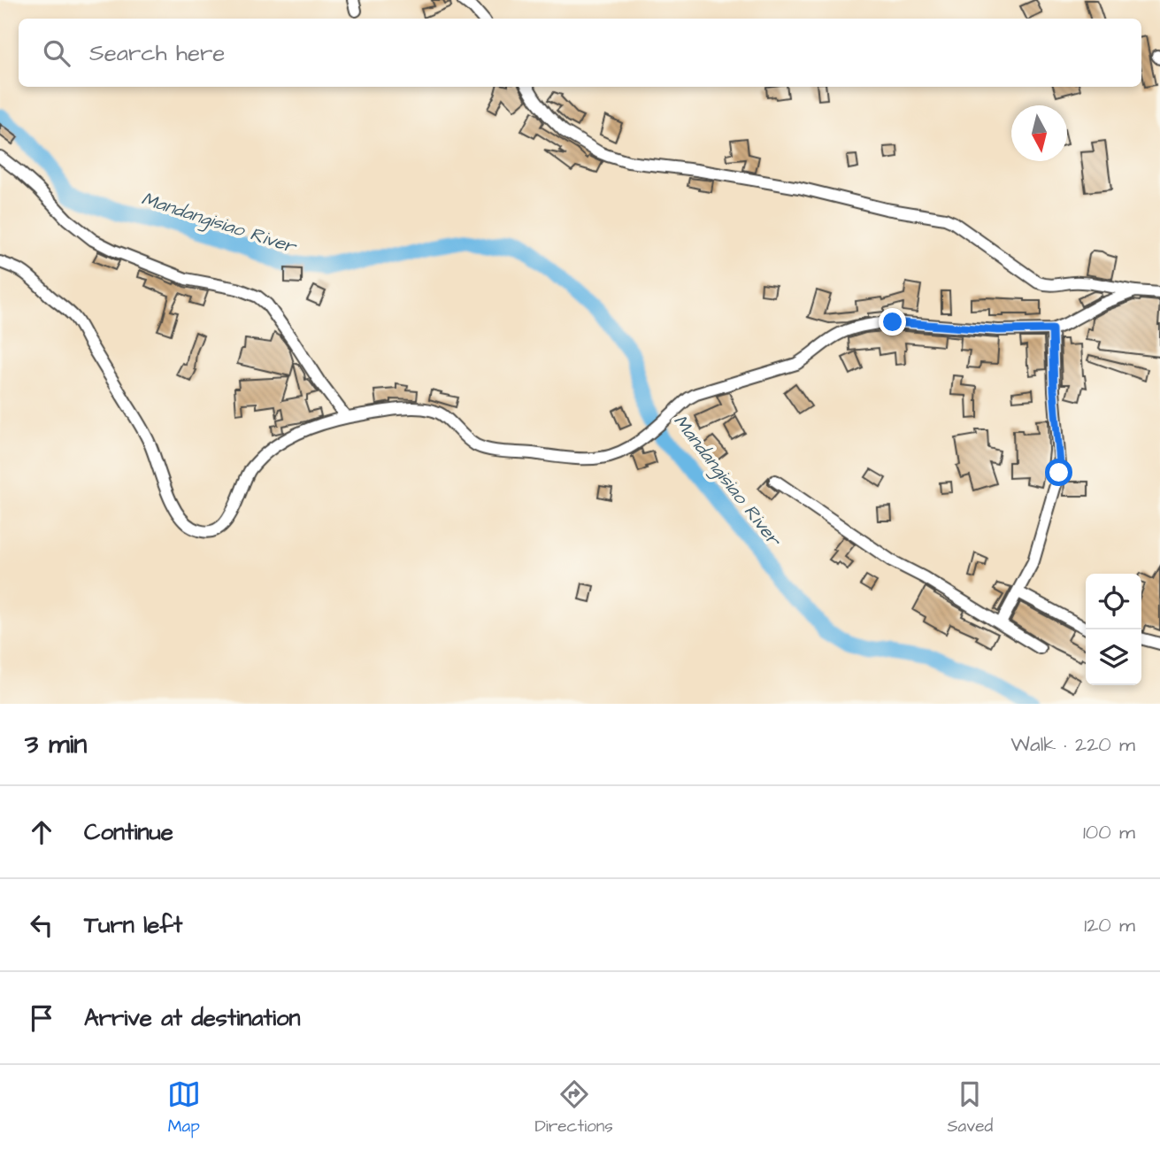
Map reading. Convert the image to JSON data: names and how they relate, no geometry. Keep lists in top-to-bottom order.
{
  "water": ["Mandangisiao River"],
  "north": "bottom",
  "page": {
    "search": "Search here",
    "heading": ["3 min", "Walk · 220 m"],
    "list": [
      ["Continue", "100 m"],
      ["Turn left", "120 m"],
      "Arrive at destination"
    ],
    "nav": ["Map", "Directions", "Saved"]
  }
}
